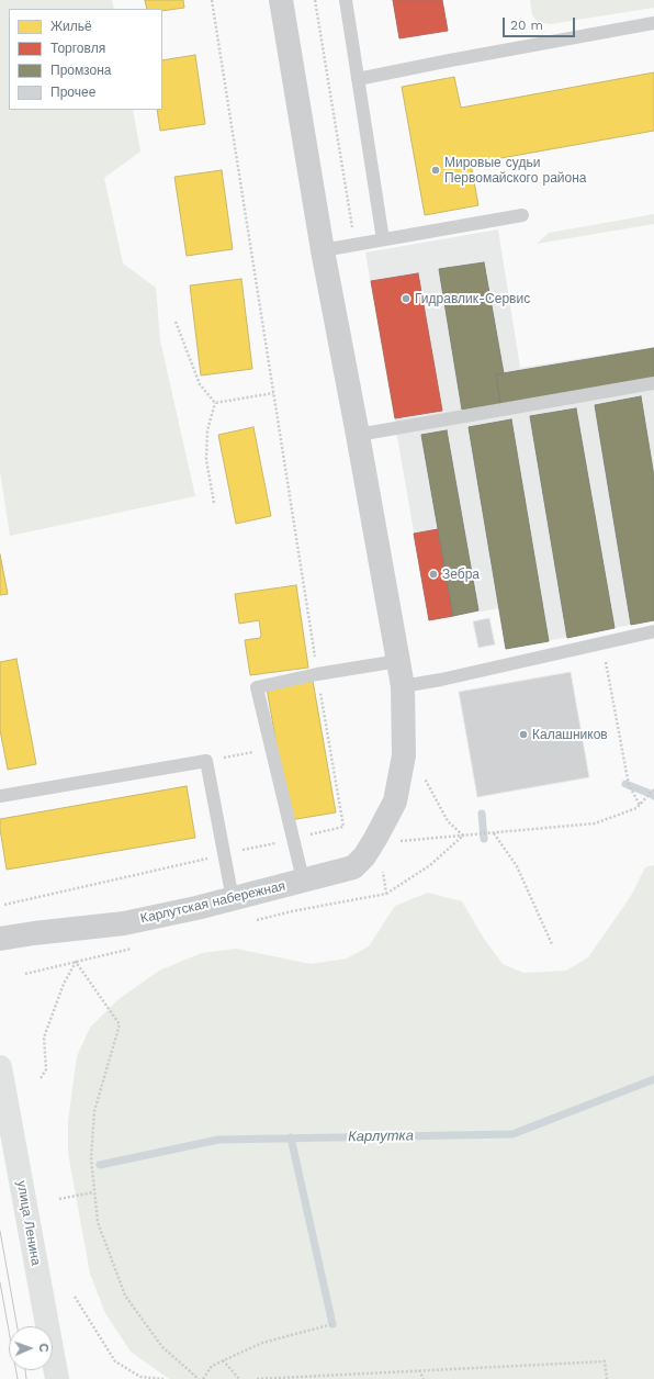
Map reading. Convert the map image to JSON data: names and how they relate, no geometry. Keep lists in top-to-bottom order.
{
  "streets": {
    "main road": ["улица Ленина"],
    "street": ["Карлутская набережная"]
  },
  "water": ["Карлутка"],
  "places": [
    "Мировые судьи Первомайского района",
    "Гидравлик-Сервис",
    "Зебра",
    "Калашников"
  ],
  "legend": [
    "Жильё",
    "Торговля",
    "Промзона",
    "Прочее"
  ],
  "scale_bar": "20 m",
  "north": "right"
}
